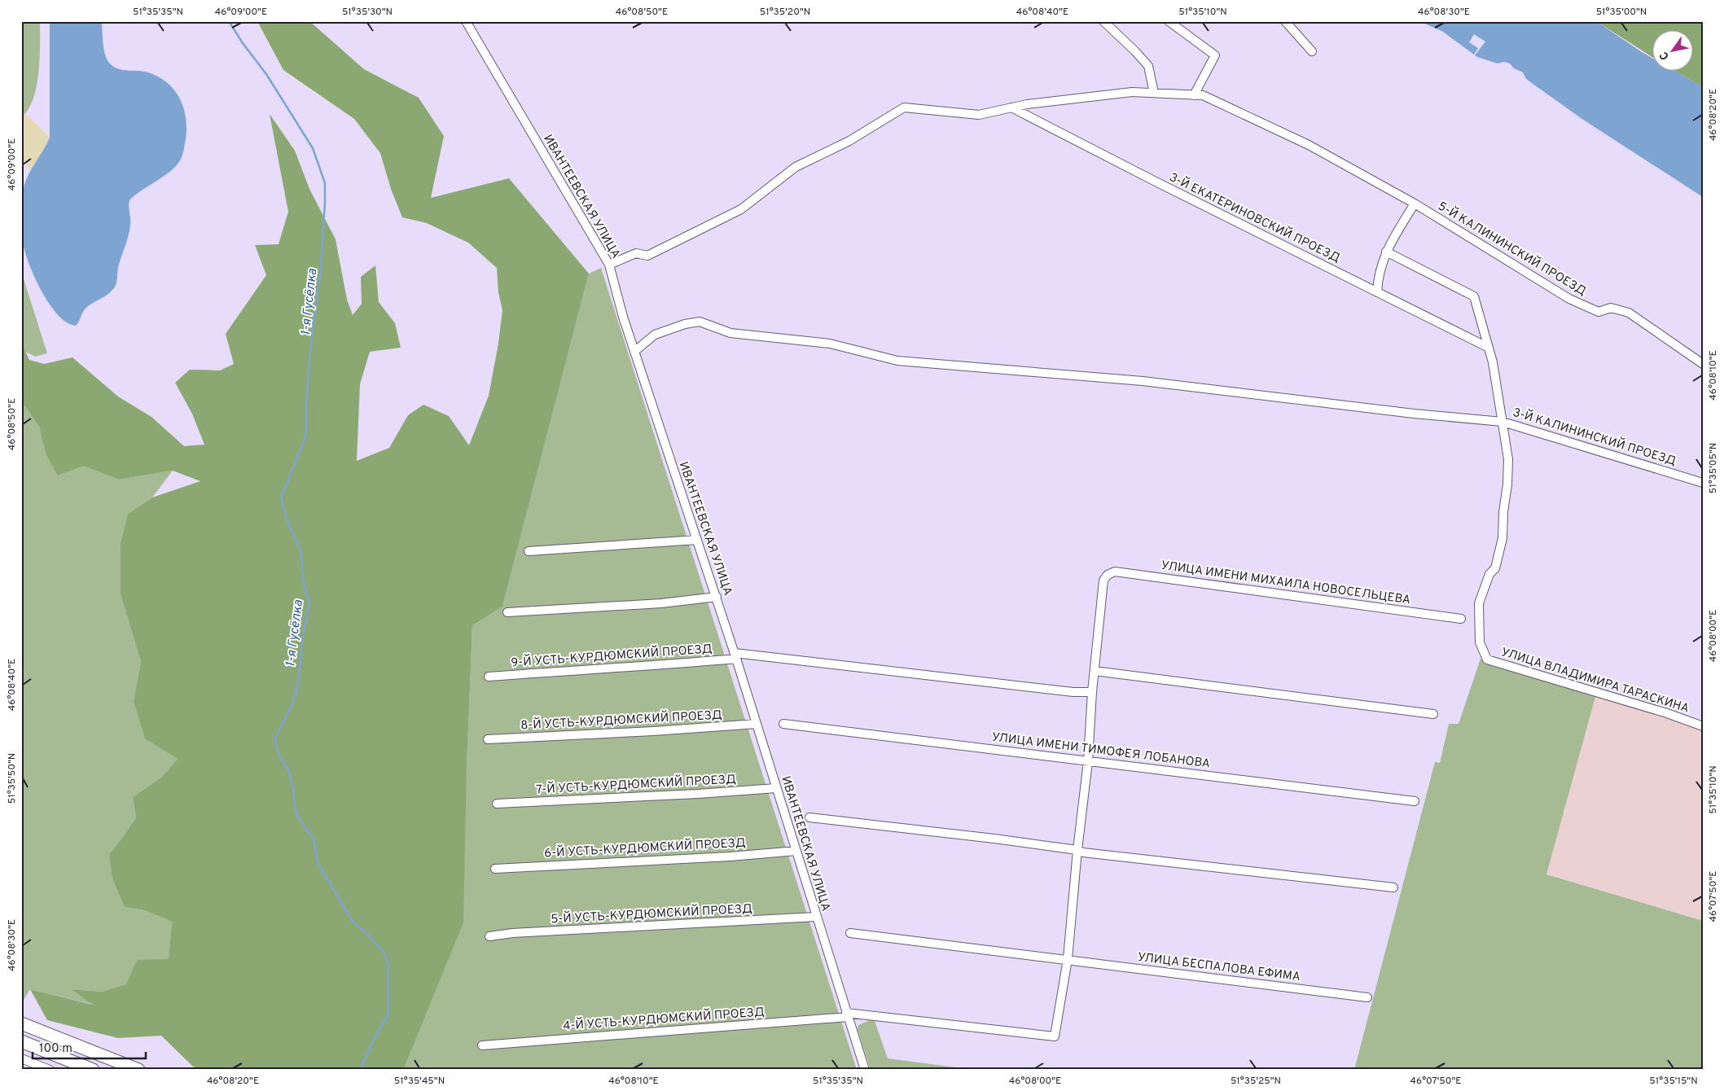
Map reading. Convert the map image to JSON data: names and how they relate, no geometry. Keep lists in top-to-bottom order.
{
  "streets": {
    "street": [
      "ИВАНТЕЕВСКАЯ УЛИЦА",
      "3-Й ЕКАТЕРИНОВСКИЙ ПРОЕЗД",
      "5-Й КАЛИНИНСКИЙ ПРОЕЗД",
      "3-Й КАЛИНИНСКИЙ ПРОЕЗД",
      "УЛИЦА ИМЕНИ МИХАИЛА НОВОСЕЛЬЦЕВА",
      "9-Й УСТЬ-КУРДЮМСКИЙ ПРОЕЗД",
      "УЛИЦА ВЛАДИМИРА ТАРАСКИНА",
      "8-Й УСТЬ-КУРДЮМСКИЙ ПРОЕЗД",
      "УЛИЦА ИМЕНИ ТИМОФЕЯ ЛОБАНОВА",
      "7-Й УСТЬ-КУРДЮМСКИЙ ПРОЕЗД",
      "6-Й УСТЬ-КУРДЮМСКИЙ ПРОЕЗД",
      "5-Й УСТЬ-КУРДЮМСКИЙ ПРОЕЗД",
      "УЛИЦА БЕСПАЛОВА ЕФИМА",
      "4-Й УСТЬ-КУРДЮМСКИЙ ПРОЕЗД"
    ]
  },
  "crossings": [
    ["ИВАНТЕЕВСКАЯ УЛИЦА", "5-Й КАЛИНИНСКИЙ ПРОЕЗД"],
    ["ИВАНТЕЕВСКАЯ УЛИЦА", "3-Й КАЛИНИНСКИЙ ПРОЕЗД"],
    ["ИВАНТЕЕВСКАЯ УЛИЦА", "9-Й УСТЬ-КУРДЮМСКИЙ ПРОЕЗД"],
    ["ИВАНТЕЕВСКАЯ УЛИЦА", "8-Й УСТЬ-КУРДЮМСКИЙ ПРОЕЗД"],
    ["ИВАНТЕЕВСКАЯ УЛИЦА", "7-Й УСТЬ-КУРДЮМСКИЙ ПРОЕЗД"],
    ["ИВАНТЕЕВСКАЯ УЛИЦА", "6-Й УСТЬ-КУРДЮМСКИЙ ПРОЕЗД"],
    ["ИВАНТЕЕВСКАЯ УЛИЦА", "5-Й УСТЬ-КУРДЮМСКИЙ ПРОЕЗД"],
    ["ИВАНТЕЕВСКАЯ УЛИЦА", "4-Й УСТЬ-КУРДЮМСКИЙ ПРОЕЗД"],
    ["3-Й ЕКАТЕРИНОВСКИЙ ПРОЕЗД", "5-Й КАЛИНИНСКИЙ ПРОЕЗД"],
    ["3-Й ЕКАТЕРИНОВСКИЙ ПРОЕЗД", "УЛИЦА ВЛАДИМИРА ТАРАСКИНА"],
    ["3-Й КАЛИНИНСКИЙ ПРОЕЗД", "УЛИЦА ВЛАДИМИРА ТАРАСКИНА"],
    ["УЛИЦА БЕСПАЛОВА ЕФИМА", "4-Й УСТЬ-КУРДЮМСКИЙ ПРОЕЗД"]
  ],
  "water": ["1-я Гусёлка"],
  "scale_bar": "100 m",
  "north": "bottom left",
  "coordinates": [
    "51°35'35\"N",
    "46°09'00\"E",
    "51°35'30\"N",
    "46°08'50\"E",
    "51°35'20\"N",
    "46°08'40\"E",
    "51°35'10\"N",
    "46°08'30\"E",
    "51°35'00\"N",
    "46°08'20\"E",
    "46°08'10\"E",
    "51°35'05\"N",
    "46°08'00\"E",
    "51°35'50\"N",
    "46°07'50\"E",
    "51°35'45\"N",
    "51°35'25\"N",
    "51°35'15\"N"
  ]
}
